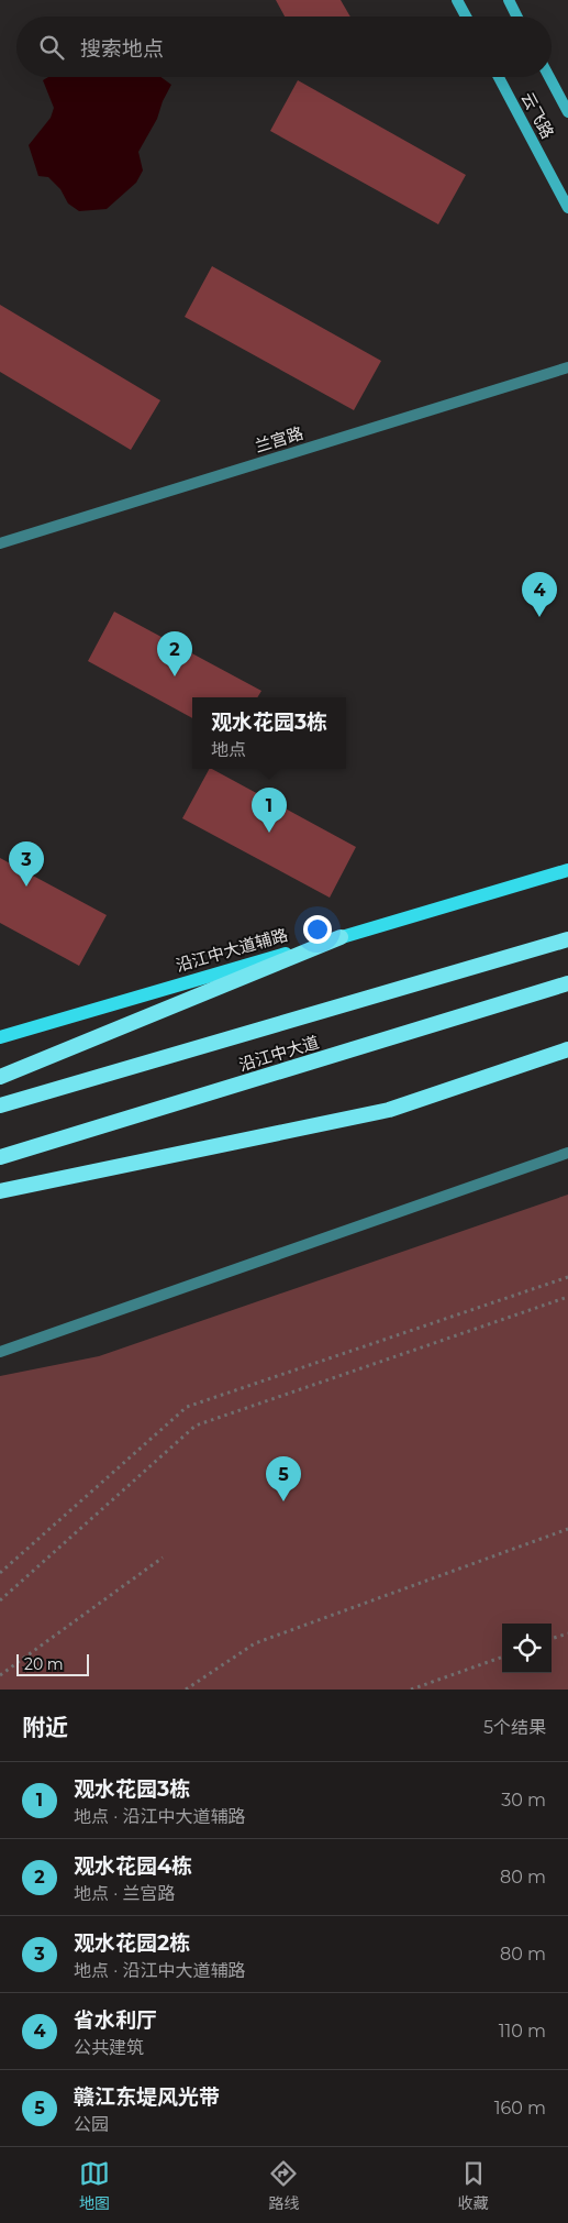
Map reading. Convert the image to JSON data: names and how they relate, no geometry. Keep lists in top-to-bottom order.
{
  "streets": {
    "highway": ["沿江中大道"],
    "main road": ["云飞路", "沿江中大道辅路"],
    "street": ["兰宫路"]
  },
  "scale_bar": "20 m",
  "page": {
    "search": "搜索地点",
    "pins": [
      "4",
      "2",
      "1",
      "3",
      "5"
    ],
    "popup": ["观水花园3栋", "地点"],
    "scale": "20 m",
    "heading": ["附近", "5个结果"],
    "list": [
      {
        "mark": "1",
        "name": "观水花园3栋",
        "note": "地点 · 沿江中大道辅路",
        "value": "30 m"
      },
      {
        "mark": "2",
        "name": "观水花园4栋",
        "note": "地点 · 兰宫路",
        "value": "80 m"
      },
      {
        "mark": "3",
        "name": "观水花园2栋",
        "note": "地点 · 沿江中大道辅路",
        "value": "80 m"
      },
      {
        "mark": "4",
        "name": "省水利厅",
        "note": "公共建筑",
        "value": "110 m"
      },
      {
        "mark": "5",
        "name": "赣江东堤风光带",
        "note": "公园",
        "value": "160 m"
      }
    ],
    "nav": ["地图", "路线", "收藏"]
  }
}
